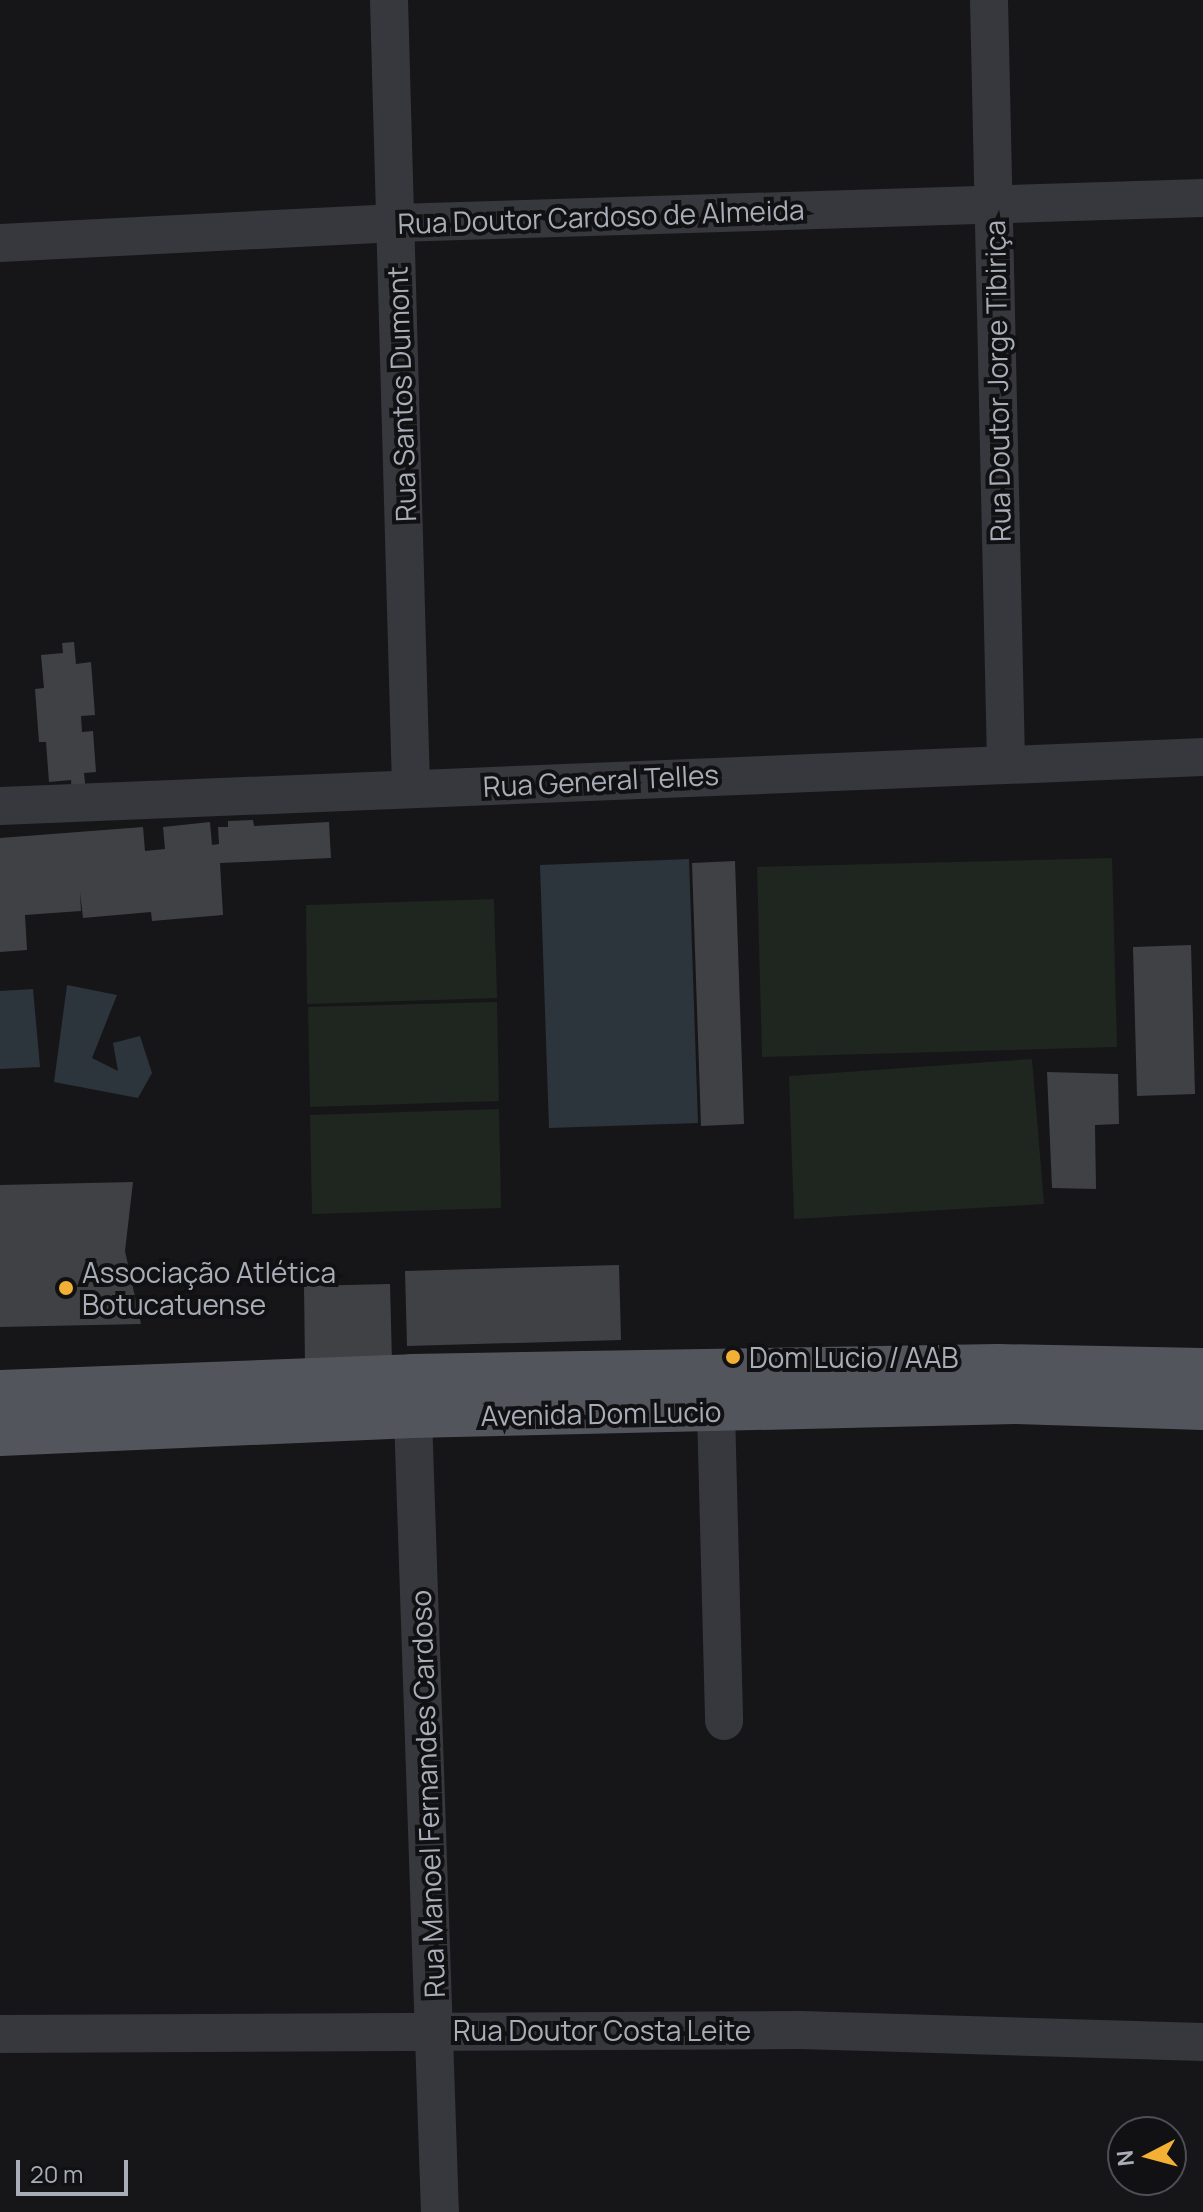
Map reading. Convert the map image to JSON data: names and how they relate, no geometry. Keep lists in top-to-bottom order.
{
  "streets": {
    "main road": ["Avenida Dom Lucio"],
    "street": [
      "Rua Doutor Cardoso de Almeida",
      "Rua Doutor Jorge Tibiriça",
      "Rua Santos Dumont",
      "Rua General Telles",
      "Rua Manoel Fernandes Cardoso",
      "Rua Doutor Costa Leite"
    ]
  },
  "crossings": [
    ["Rua Doutor Cardoso de Almeida", "Rua Doutor Jorge Tibiriça"],
    ["Rua Doutor Cardoso de Almeida", "Rua Santos Dumont"],
    ["Rua Doutor Jorge Tibiriça", "Rua General Telles"],
    ["Rua Santos Dumont", "Rua General Telles"],
    ["Avenida Dom Lucio", "Rua Manoel Fernandes Cardoso"],
    ["Rua Manoel Fernandes Cardoso", "Rua Doutor Costa Leite"]
  ],
  "places": ["Associação Atlética Botucatuense", "Dom Lucio / AAB"],
  "scale_bar": "20 m",
  "north": "left"
}
